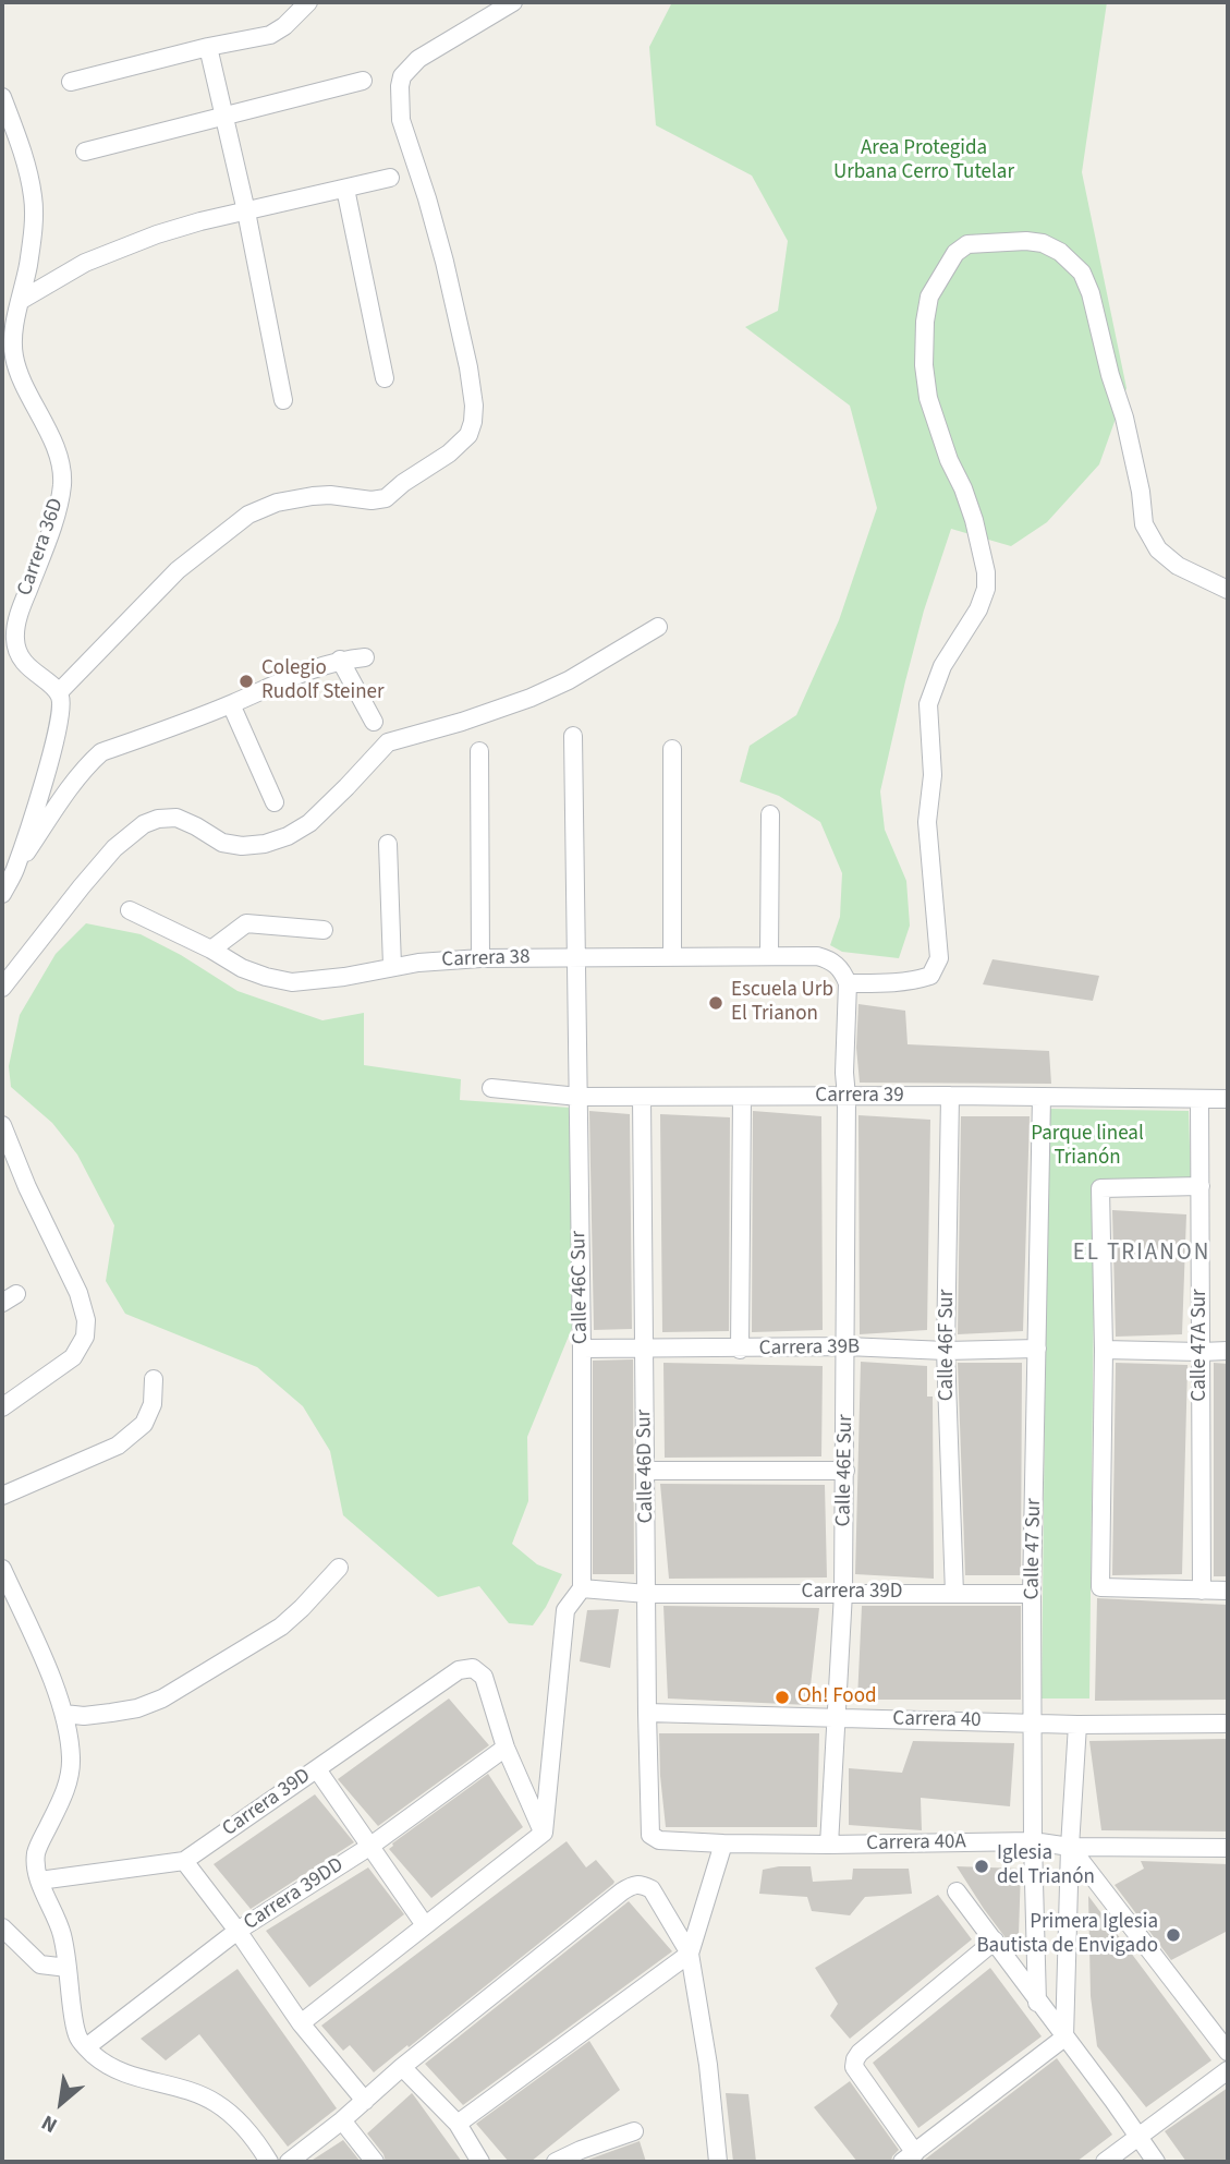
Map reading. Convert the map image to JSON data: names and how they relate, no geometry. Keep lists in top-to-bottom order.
{
  "streets": {
    "street": [
      "Carrera 36D",
      "Carrera 38",
      "Carrera 39",
      "Calle 46C Sur",
      "Calle 46F Sur",
      "Calle 47A Sur",
      "Carrera 39B",
      "Calle 46D Sur",
      "Calle 46E Sur",
      "Calle 47 Sur",
      "Carrera 39D",
      "Carrera 40",
      "Carrera 40A",
      "Carrera 39DD"
    ]
  },
  "crossings": [
    ["Carrera 38", "Calle 46C Sur"],
    ["Carrera 39", "Calle 46C Sur"],
    ["Carrera 39", "Calle 46F Sur"],
    ["Carrera 39", "Calle 47A Sur"],
    ["Carrera 39", "Calle 46D Sur"],
    ["Carrera 39", "Calle 46E Sur"],
    ["Carrera 39", "Calle 47 Sur"],
    ["Calle 46C Sur", "Carrera 39B"],
    ["Calle 46C Sur", "Carrera 39D"],
    ["Calle 46F Sur", "Carrera 39B"],
    ["Calle 46F Sur", "Carrera 39D"],
    ["Carrera 39B", "Calle 46D Sur"],
    ["Carrera 39B", "Calle 46E Sur"],
    ["Carrera 39B", "Calle 47 Sur"],
    ["Calle 46D Sur", "Carrera 39D"],
    ["Calle 46D Sur", "Carrera 40"],
    ["Calle 46D Sur", "Carrera 40A"],
    ["Calle 46E Sur", "Carrera 39D"],
    ["Calle 46E Sur", "Carrera 40"],
    ["Calle 46E Sur", "Carrera 40A"],
    ["Calle 47 Sur", "Carrera 39D"],
    ["Calle 47 Sur", "Carrera 40"],
    ["Calle 47 Sur", "Carrera 40A"],
    ["Carrera 39D", "Carrera 39DD"]
  ],
  "districts": ["EL TRIANON"],
  "parks": ["Area Protegida Urbana Cerro Tutelar", "Parque lineal Trianón"],
  "places": [
    "Colegio Rudolf Steiner",
    "Escuela Urb El Trianon",
    "Oh! Food",
    "Iglesia del Trianón",
    "Primera Iglesia Bautista de Envigado"
  ],
  "north": "bottom left"
}
